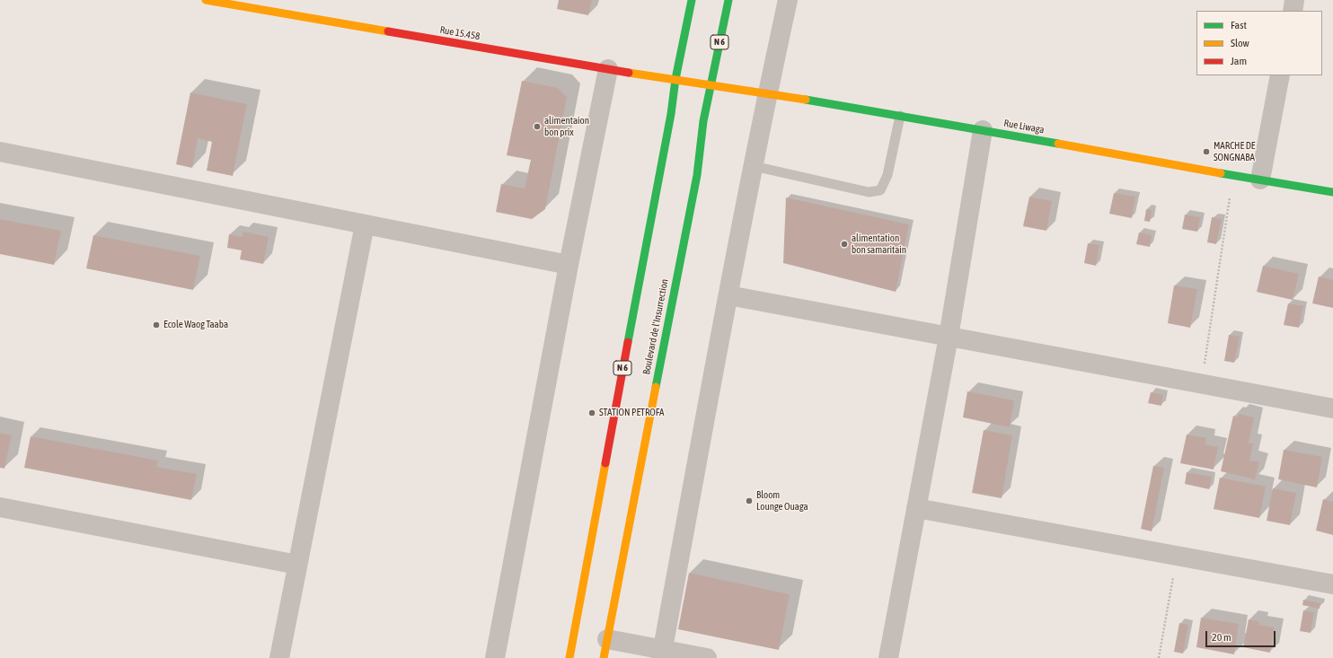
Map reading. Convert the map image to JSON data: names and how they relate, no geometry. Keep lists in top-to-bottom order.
{
  "streets": {
    "main road": [
      "Rue 15.458",
      "N 6",
      "Rue Liwaga",
      "Boulevard de l'Insurrection"
    ]
  },
  "crossings": [
    ["Rue 15.458", "N 6"],
    ["Rue 15.458", "Rue Liwaga"],
    ["Rue 15.458", "Boulevard de l'Insurrection"],
    ["Rue Liwaga", "Boulevard de l'Insurrection"]
  ],
  "places": [
    "alimentaion bon prix",
    "MARCHE DE SONGNABA",
    "alimentation bon samaritain",
    "Ecole Waog Taaba",
    "STATION PETROFA",
    "Bloom Lounge Ouaga"
  ],
  "legend": ["Fast", "Slow", "Jam"],
  "scale_bar": "20 m"
}
